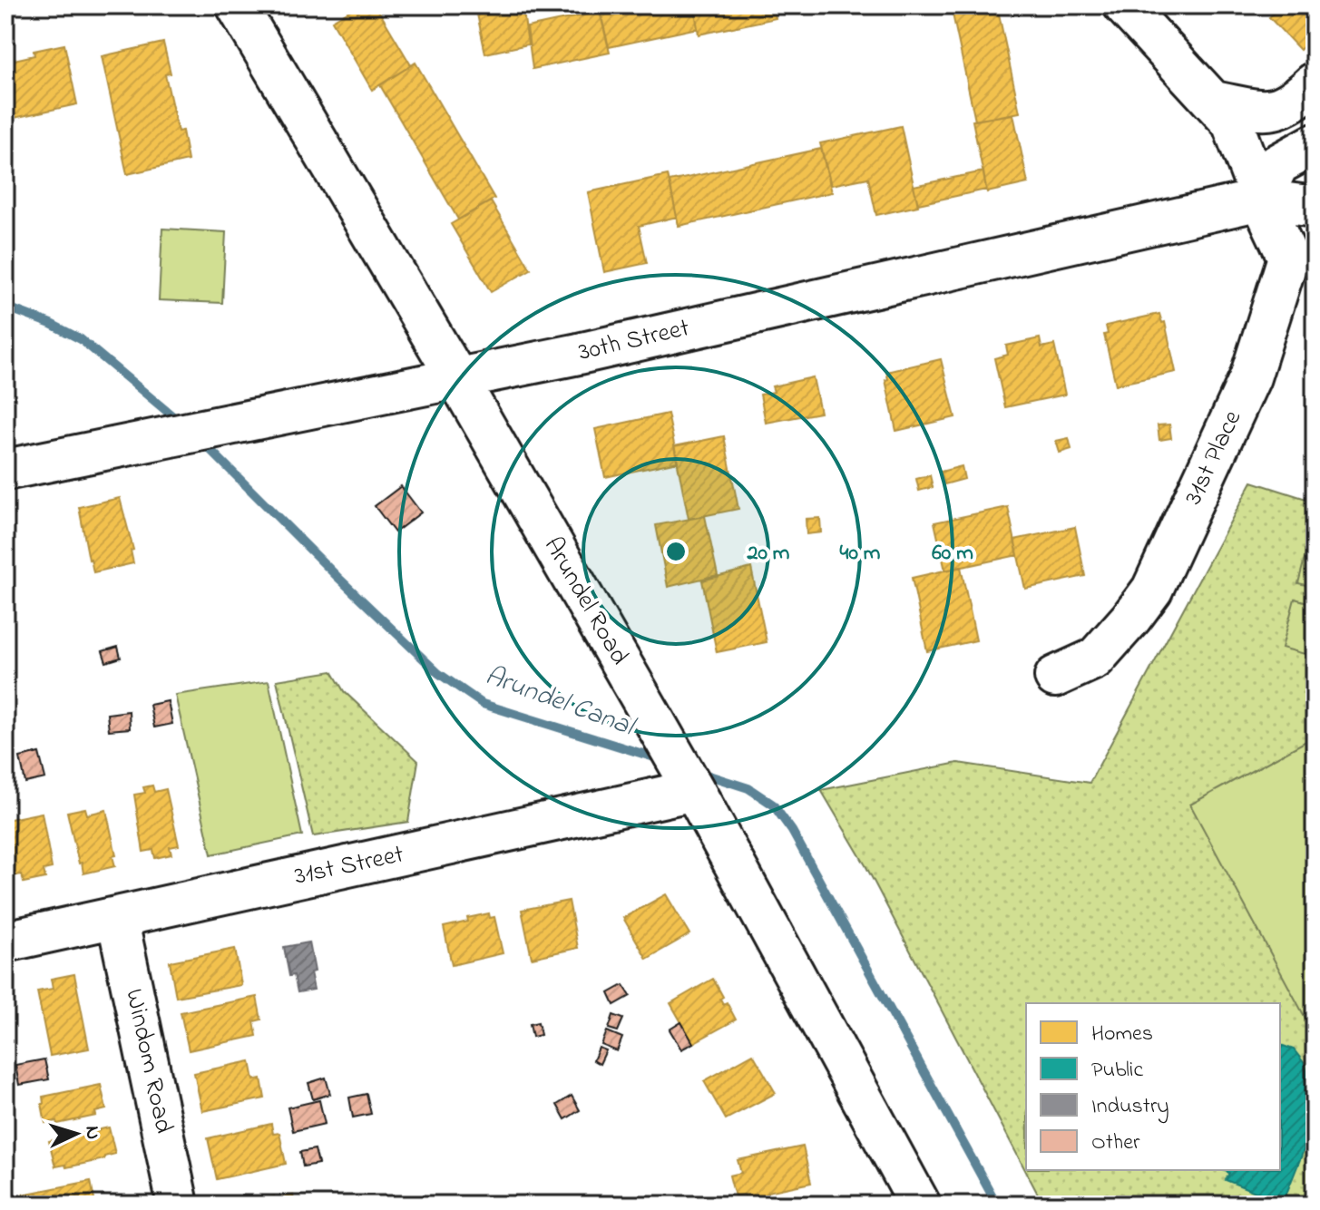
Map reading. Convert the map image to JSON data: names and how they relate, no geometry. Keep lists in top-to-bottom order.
{
  "streets": {
    "street": [
      "30th Street",
      "31st Place",
      "Arundel Road",
      "31st Street",
      "Windom Road"
    ]
  },
  "crossings": [
    ["30th Street", "31st Place"],
    ["30th Street", "Arundel Road"],
    ["Arundel Road", "31st Street"],
    ["31st Street", "Windom Road"]
  ],
  "water": ["Arundel Canal"],
  "legend": [
    "Homes",
    "Public",
    "Industry",
    "Other"
  ],
  "north": "right",
  "rings": ["20 m", "40 m", "60 m"]
}
